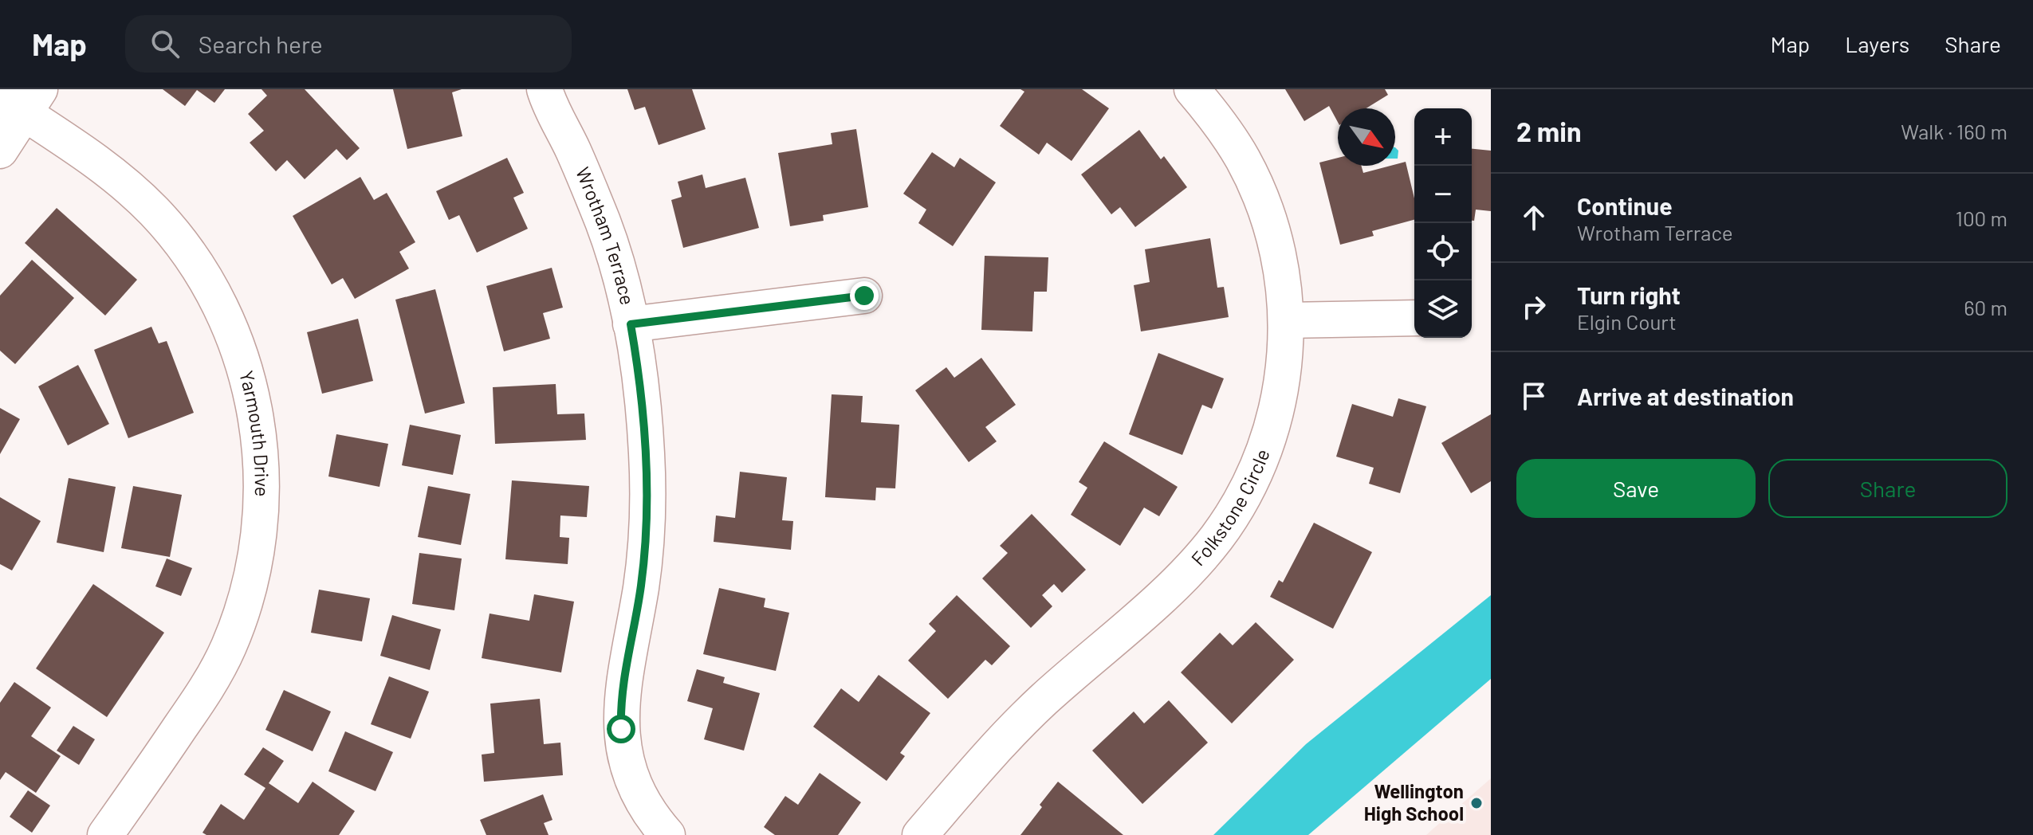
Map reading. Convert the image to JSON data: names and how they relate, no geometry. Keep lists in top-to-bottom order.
{
  "streets": {
    "street": ["Wrotham Terrace", "Yarmouth Drive", "Folkstone Circle"]
  },
  "places": ["Wellington High School"],
  "north": "bottom right",
  "page": {
    "header": "Map",
    "search": "Search here",
    "nav": ["Map", "Layers", "Share"],
    "heading": ["2 min", "Walk · 160 m"],
    "map_buttons": ["+", "−"],
    "list": [
      ["Continue", "Wrotham Terrace", "100 m"],
      ["Turn right", "Elgin Court", "60 m"],
      "Arrive at destination"
    ],
    "buttons": ["Save", "Share"]
  }
}
